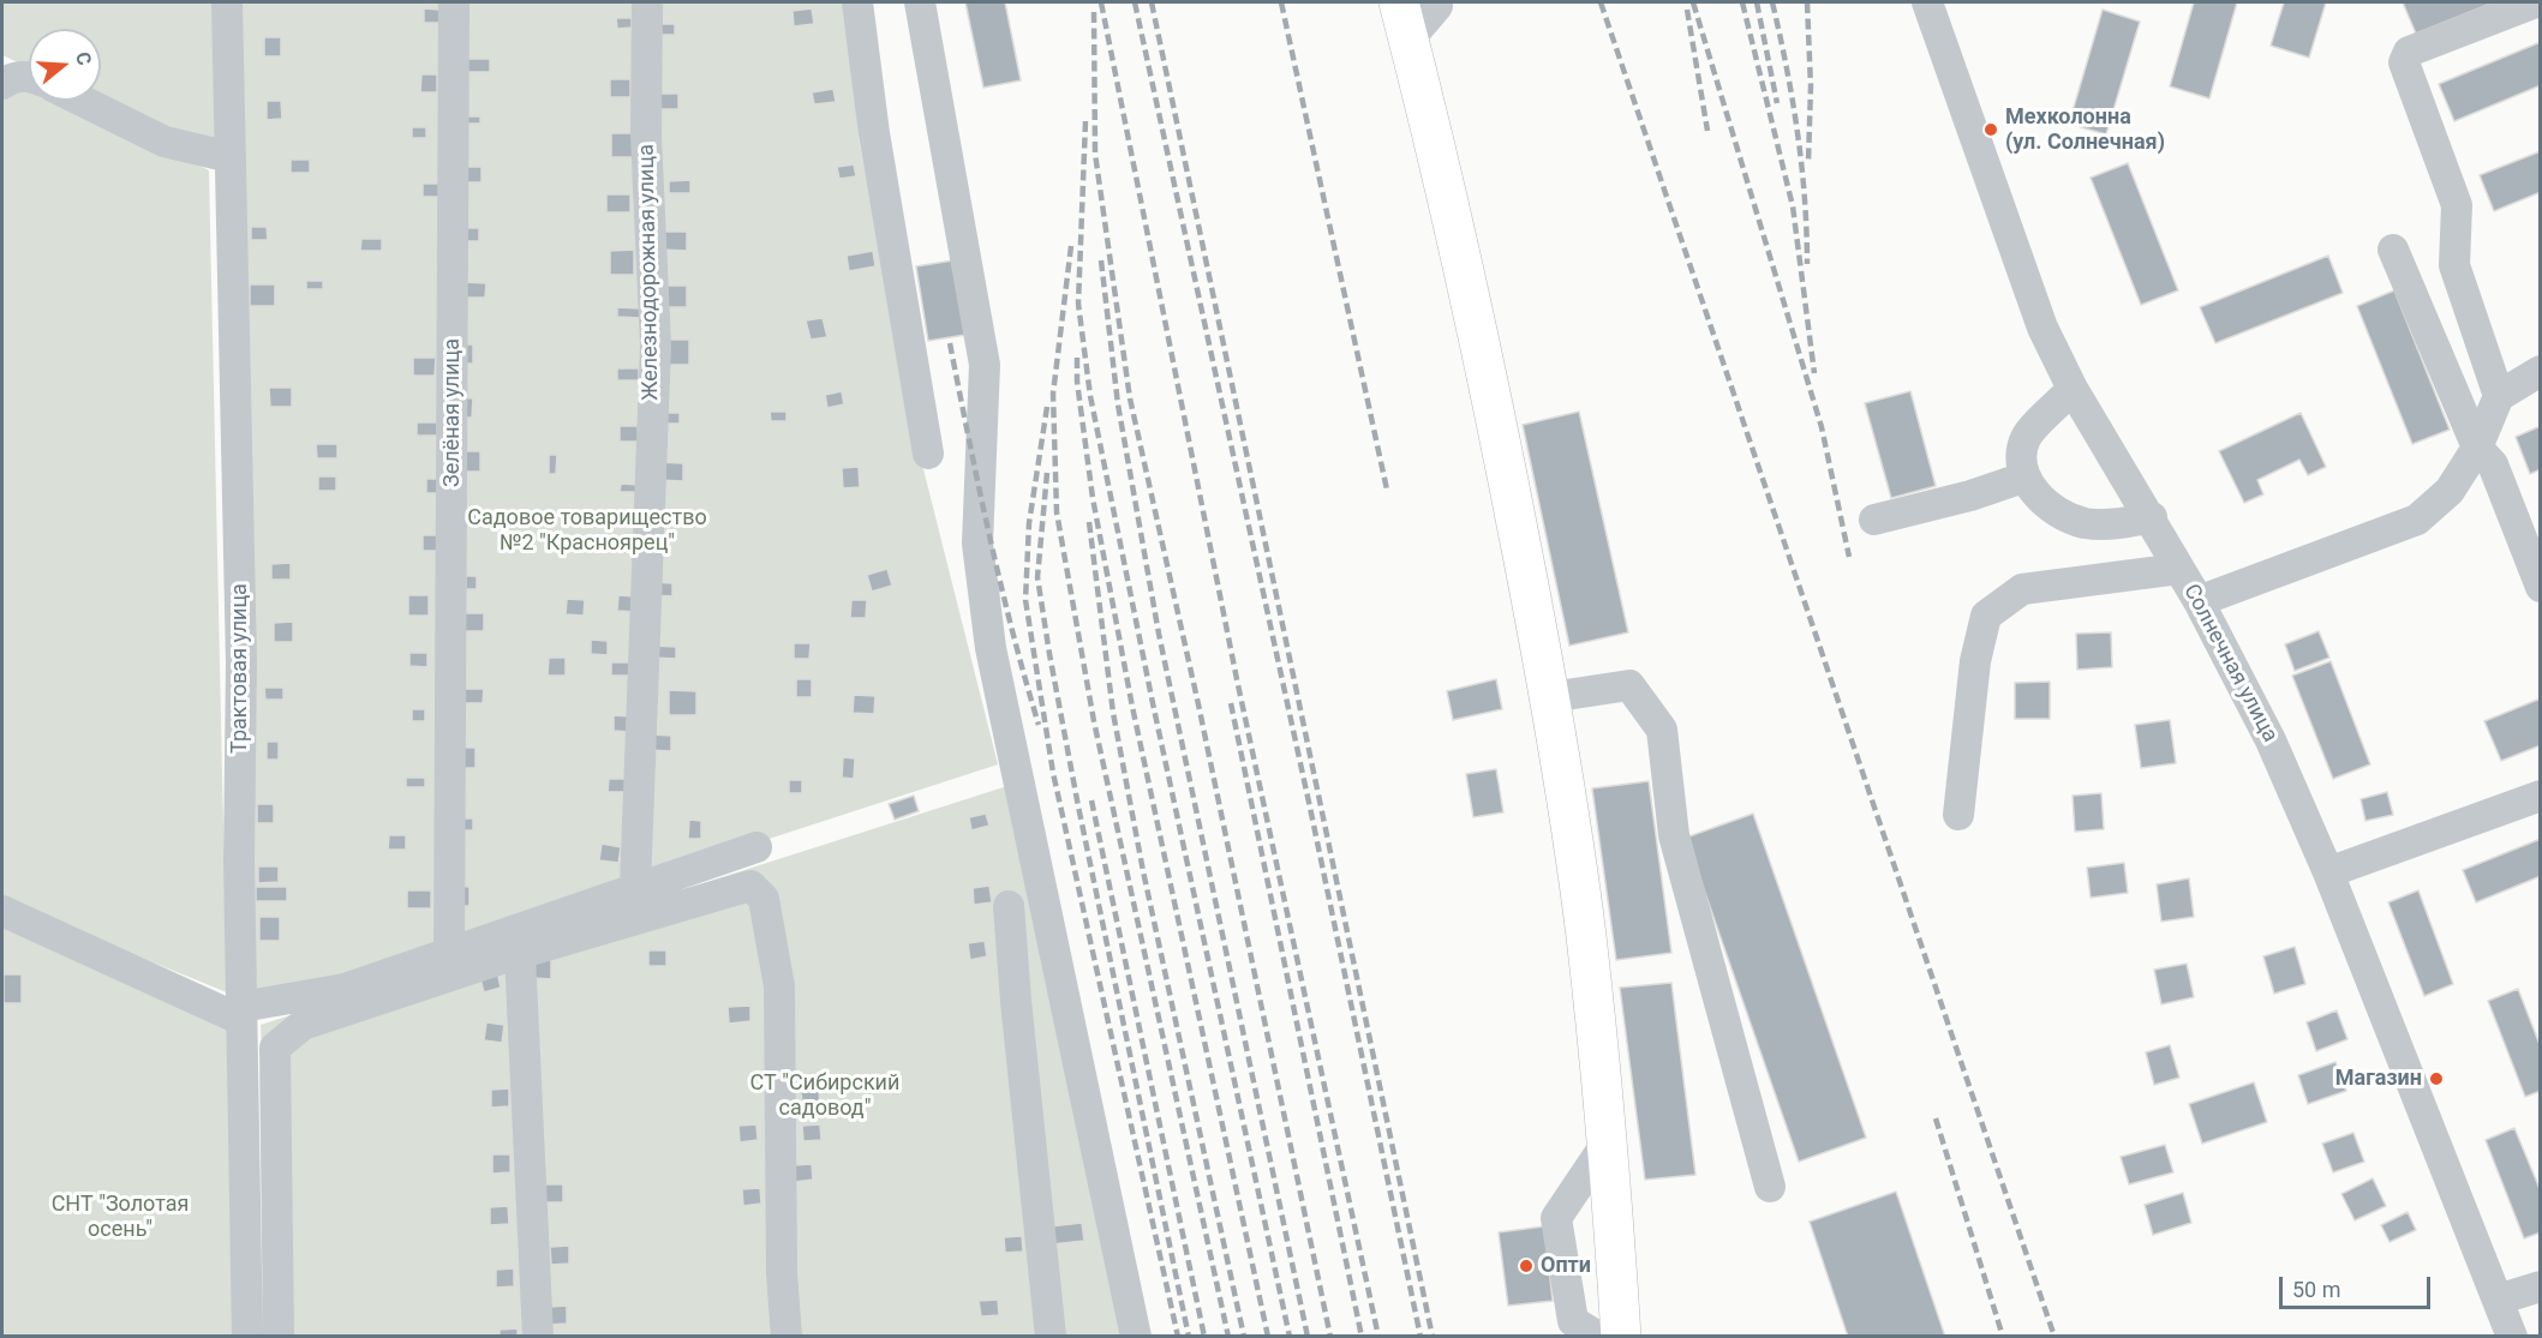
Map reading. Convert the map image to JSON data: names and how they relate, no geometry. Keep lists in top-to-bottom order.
{
  "streets": {
    "street": [
      "Железнодорожная улица",
      "Зелёная улица",
      "Солнечная улица",
      "Трактовая улица"
    ]
  },
  "parks": ["Садовое товарищество №2 \"Красноярец\"", "СТ \"Сибирский садовод\"", "СНТ \"Золотая осень\""],
  "places": ["Мехколонна (ул. Солнечная)", "Магазин", "Опти"],
  "scale_bar": "50 m",
  "north": "right"
}
